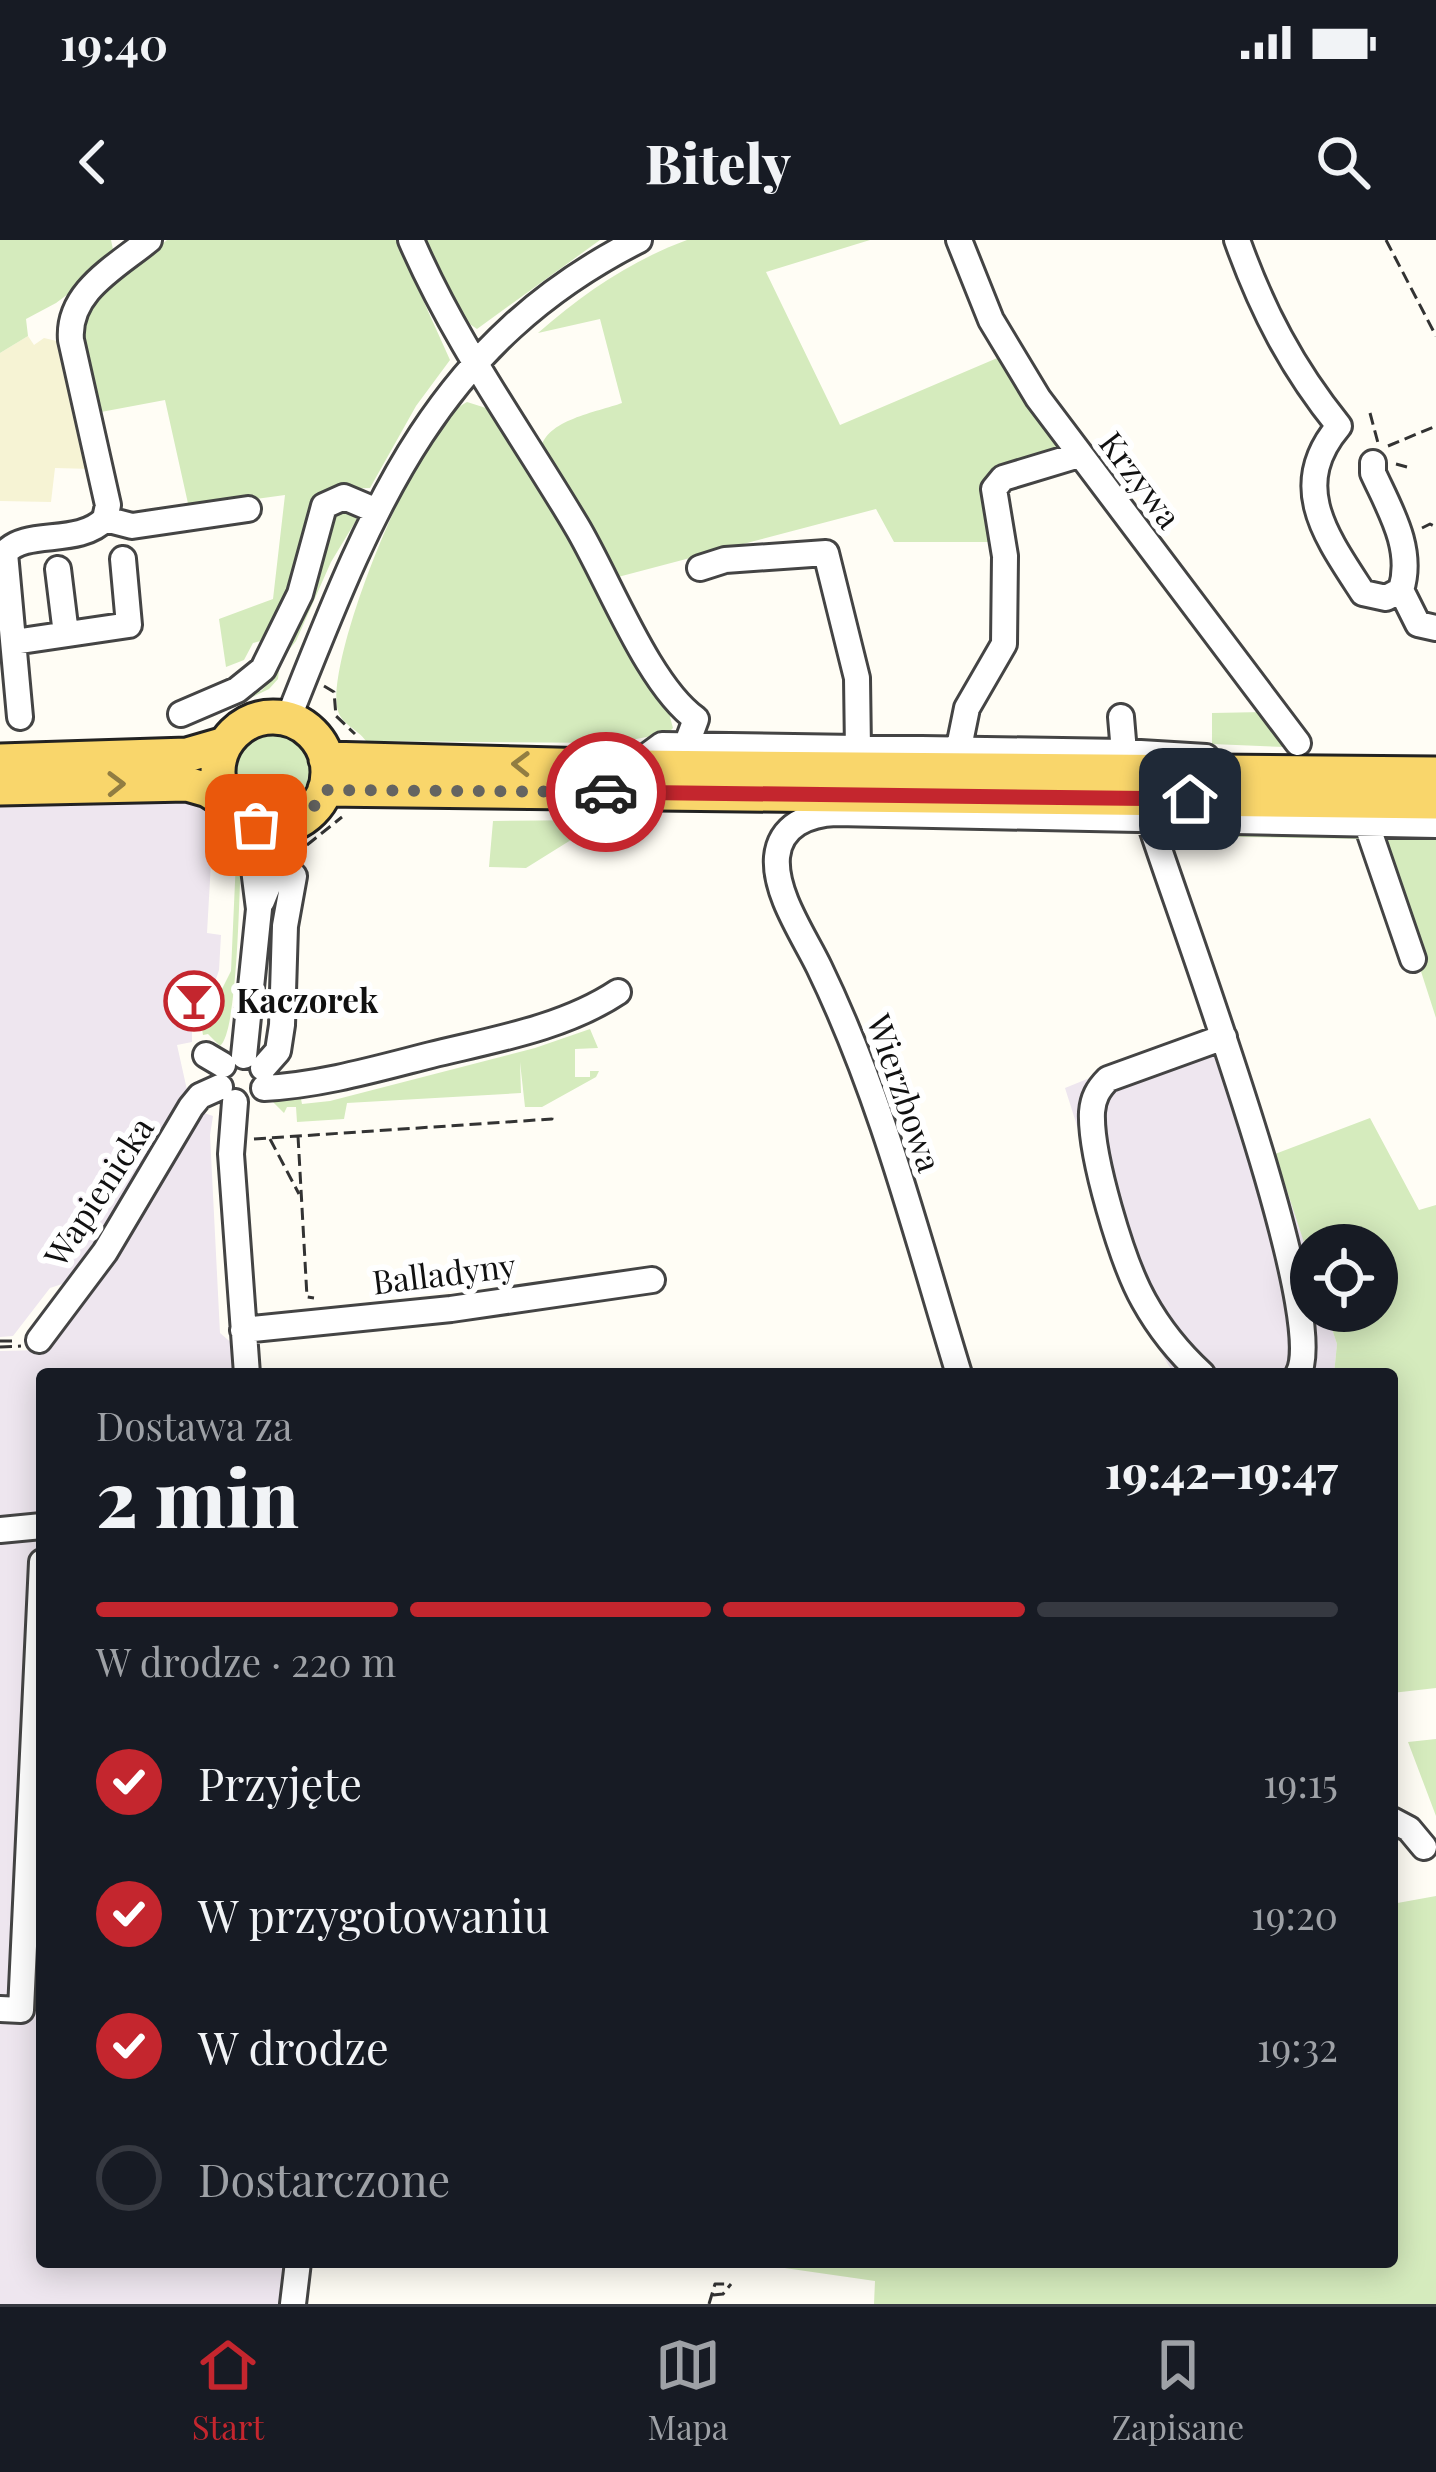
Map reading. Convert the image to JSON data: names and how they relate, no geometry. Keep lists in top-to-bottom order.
{
  "streets": {
    "street": [
      "Krzywa",
      "Wierzbowa",
      "Wapienicka",
      "Balladyny"
    ]
  },
  "places": {
    "bar": ["Kaczorek"]
  },
  "page": {
    "status": "19:40",
    "header": "Bitely",
    "heading": ["2 min", "Dostawa za", "19:42–19:47"],
    "bar": "W drodze · 220 m",
    "list": [
      ["Przyjęte", "19:15"],
      ["W przygotowaniu", "19:20"],
      ["W drodze", "19:32"],
      "Dostarczone"
    ],
    "tabs": ["Start", "Mapa", "Zapisane"]
  }
}
